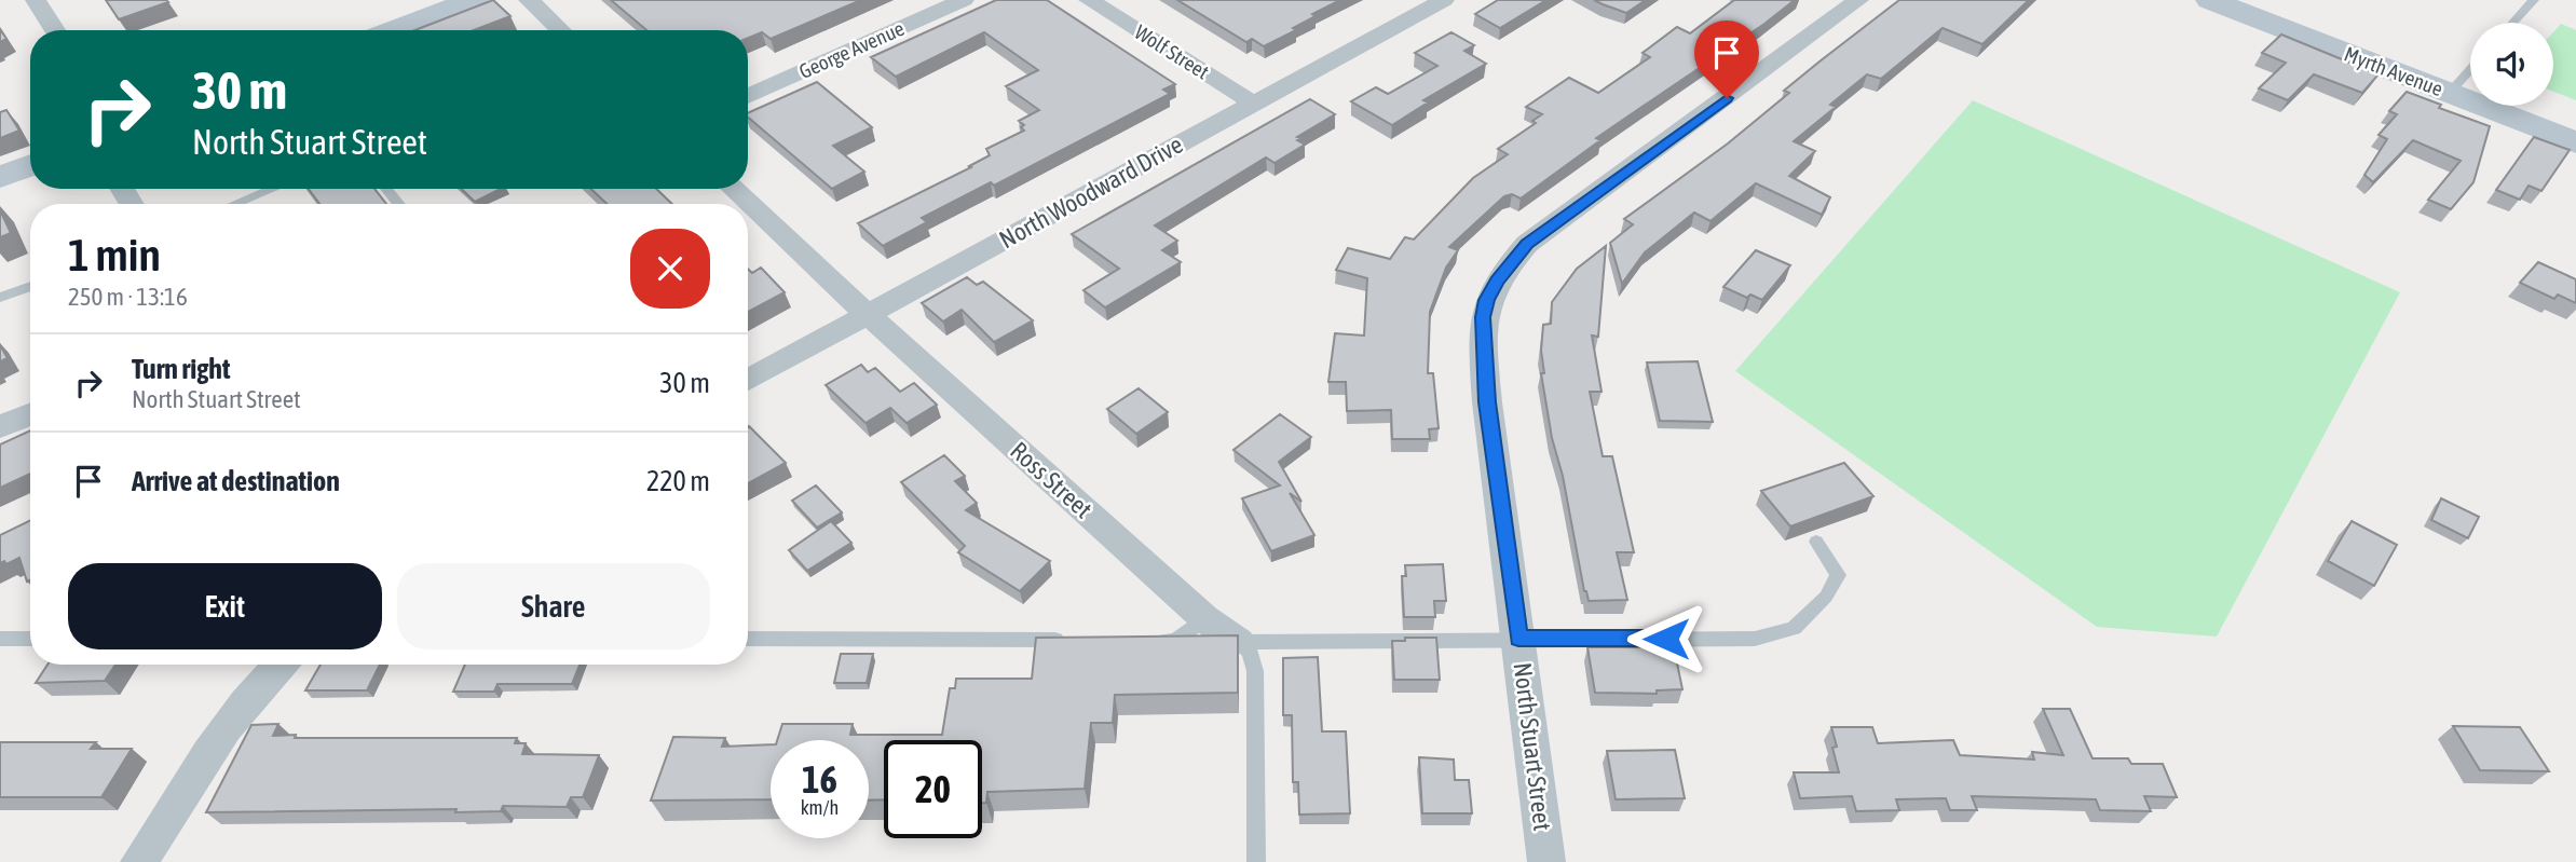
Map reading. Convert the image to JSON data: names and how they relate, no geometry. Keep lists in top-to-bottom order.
{
  "streets": {
    "street": [
      "George Avenue",
      "Wolf Street",
      "Myrth Avenue",
      "North Woodward Drive",
      "Ross Street",
      "North Stuart Street"
    ]
  },
  "crossings": [
    ["Wolf Street", "North Woodward Drive"],
    ["North Woodward Drive", "Ross Street"]
  ],
  "page": {
    "turn": ["30 m", "North Stuart Street"],
    "heading": ["1 min", "250 m · 13:16"],
    "list": [
      {
        "name": "Turn right",
        "note": "North Stuart Street",
        "value": "30 m"
      },
      {
        "name": "Arrive at destination",
        "value": "220 m"
      }
    ],
    "buttons": ["Exit", "Share"],
    "speed": "16 km/h",
    "limit": "20"
  }
}
